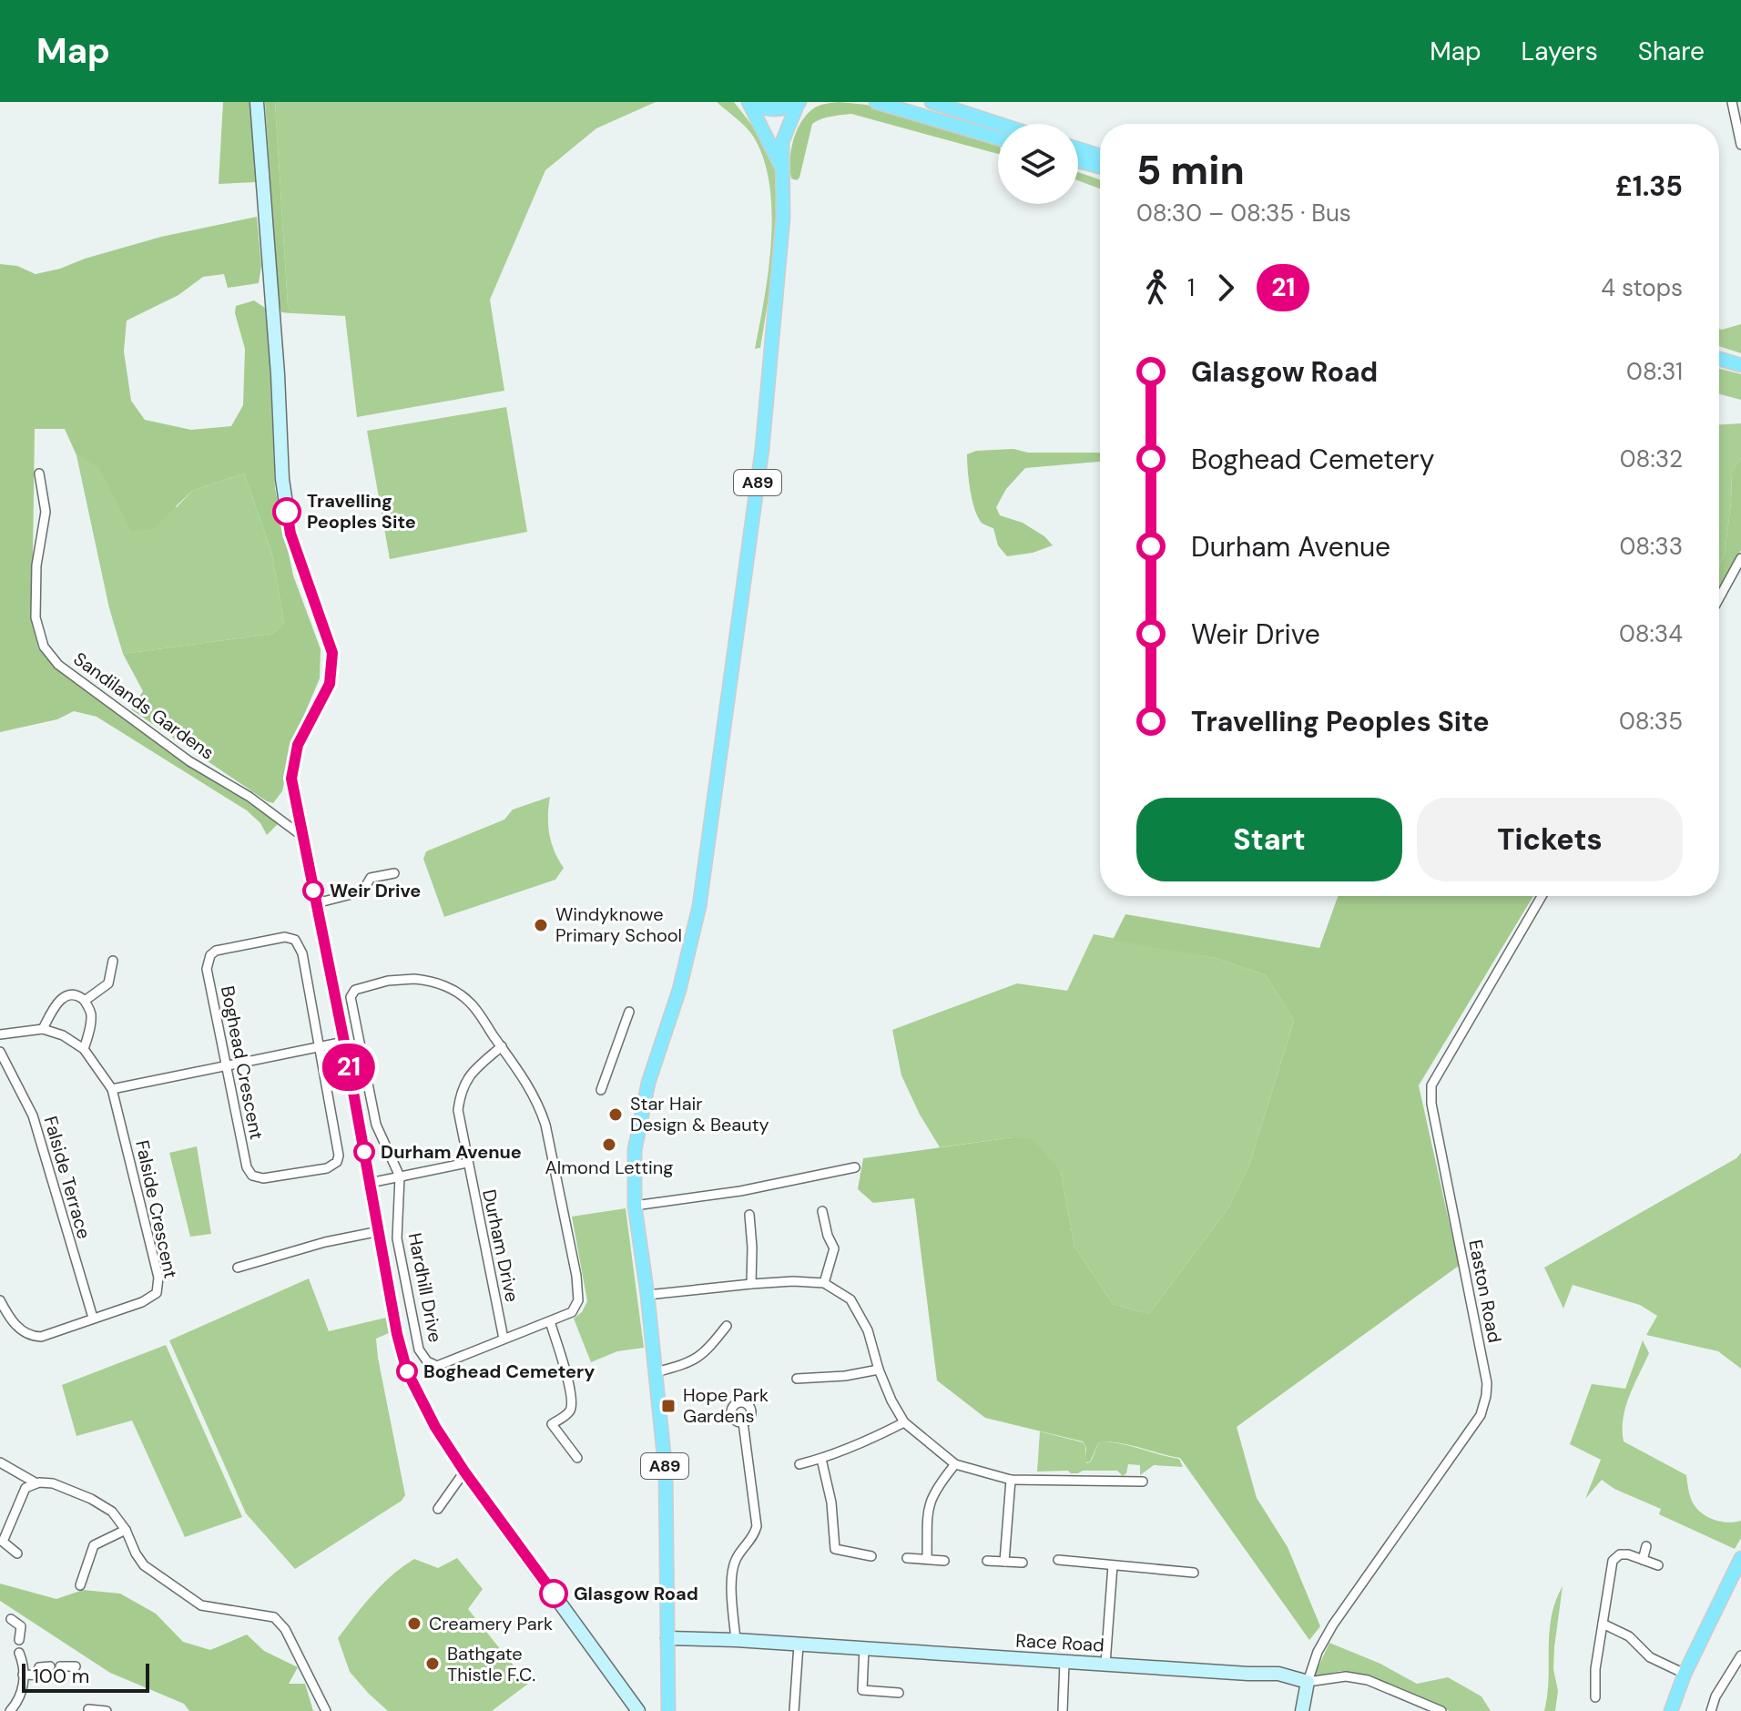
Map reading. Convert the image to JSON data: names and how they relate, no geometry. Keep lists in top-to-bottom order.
{
  "streets": {
    "main road": ["A89", "Race Road"],
    "street": [
      "Sandilands Gardens",
      "Boghead Crescent",
      "Falside Terrace",
      "Falside Crescent",
      "Durham Drive",
      "Hardhill Drive",
      "Easton Road"
    ]
  },
  "crossings": [
    ["A89", "Race Road"],
    ["Falside Terrace", "Falside Crescent"],
    ["Durham Drive", "Hardhill Drive"],
    ["Easton Road", "Race Road"]
  ],
  "places": {
    "other": [
      "Travelling Peoples Site",
      "Weir Drive",
      "Windyknowe Primary School",
      "Star Hair Design & Beauty",
      "Almond Letting",
      "Durham Avenue",
      "Boghead Cemetery",
      "Glasgow Road",
      "Creamery Park",
      "Bathgate Thistle F.C."
    ],
    "transit": ["Hope Park Gardens"]
  },
  "lines": ["bus line 21"],
  "scale_bar": "100 m",
  "page": {
    "header": "Map",
    "nav": ["Map", "Layers", "Share"],
    "on_map": "21",
    "heading": ["5 min", "08:30 – 08:35 · Bus", "£1.35"],
    "legs": ["1", "21", "4 stops"],
    "list": [
      {
        "name": "Glasgow Road",
        "value": "08:31"
      },
      {
        "name": "Boghead Cemetery",
        "value": "08:32"
      },
      {
        "name": "Durham Avenue",
        "value": "08:33"
      },
      {
        "name": "Weir Drive",
        "value": "08:34"
      },
      {
        "name": "Travelling Peoples Site",
        "value": "08:35"
      }
    ],
    "buttons": ["Start", "Tickets"],
    "scale": "100 m"
  }
}
